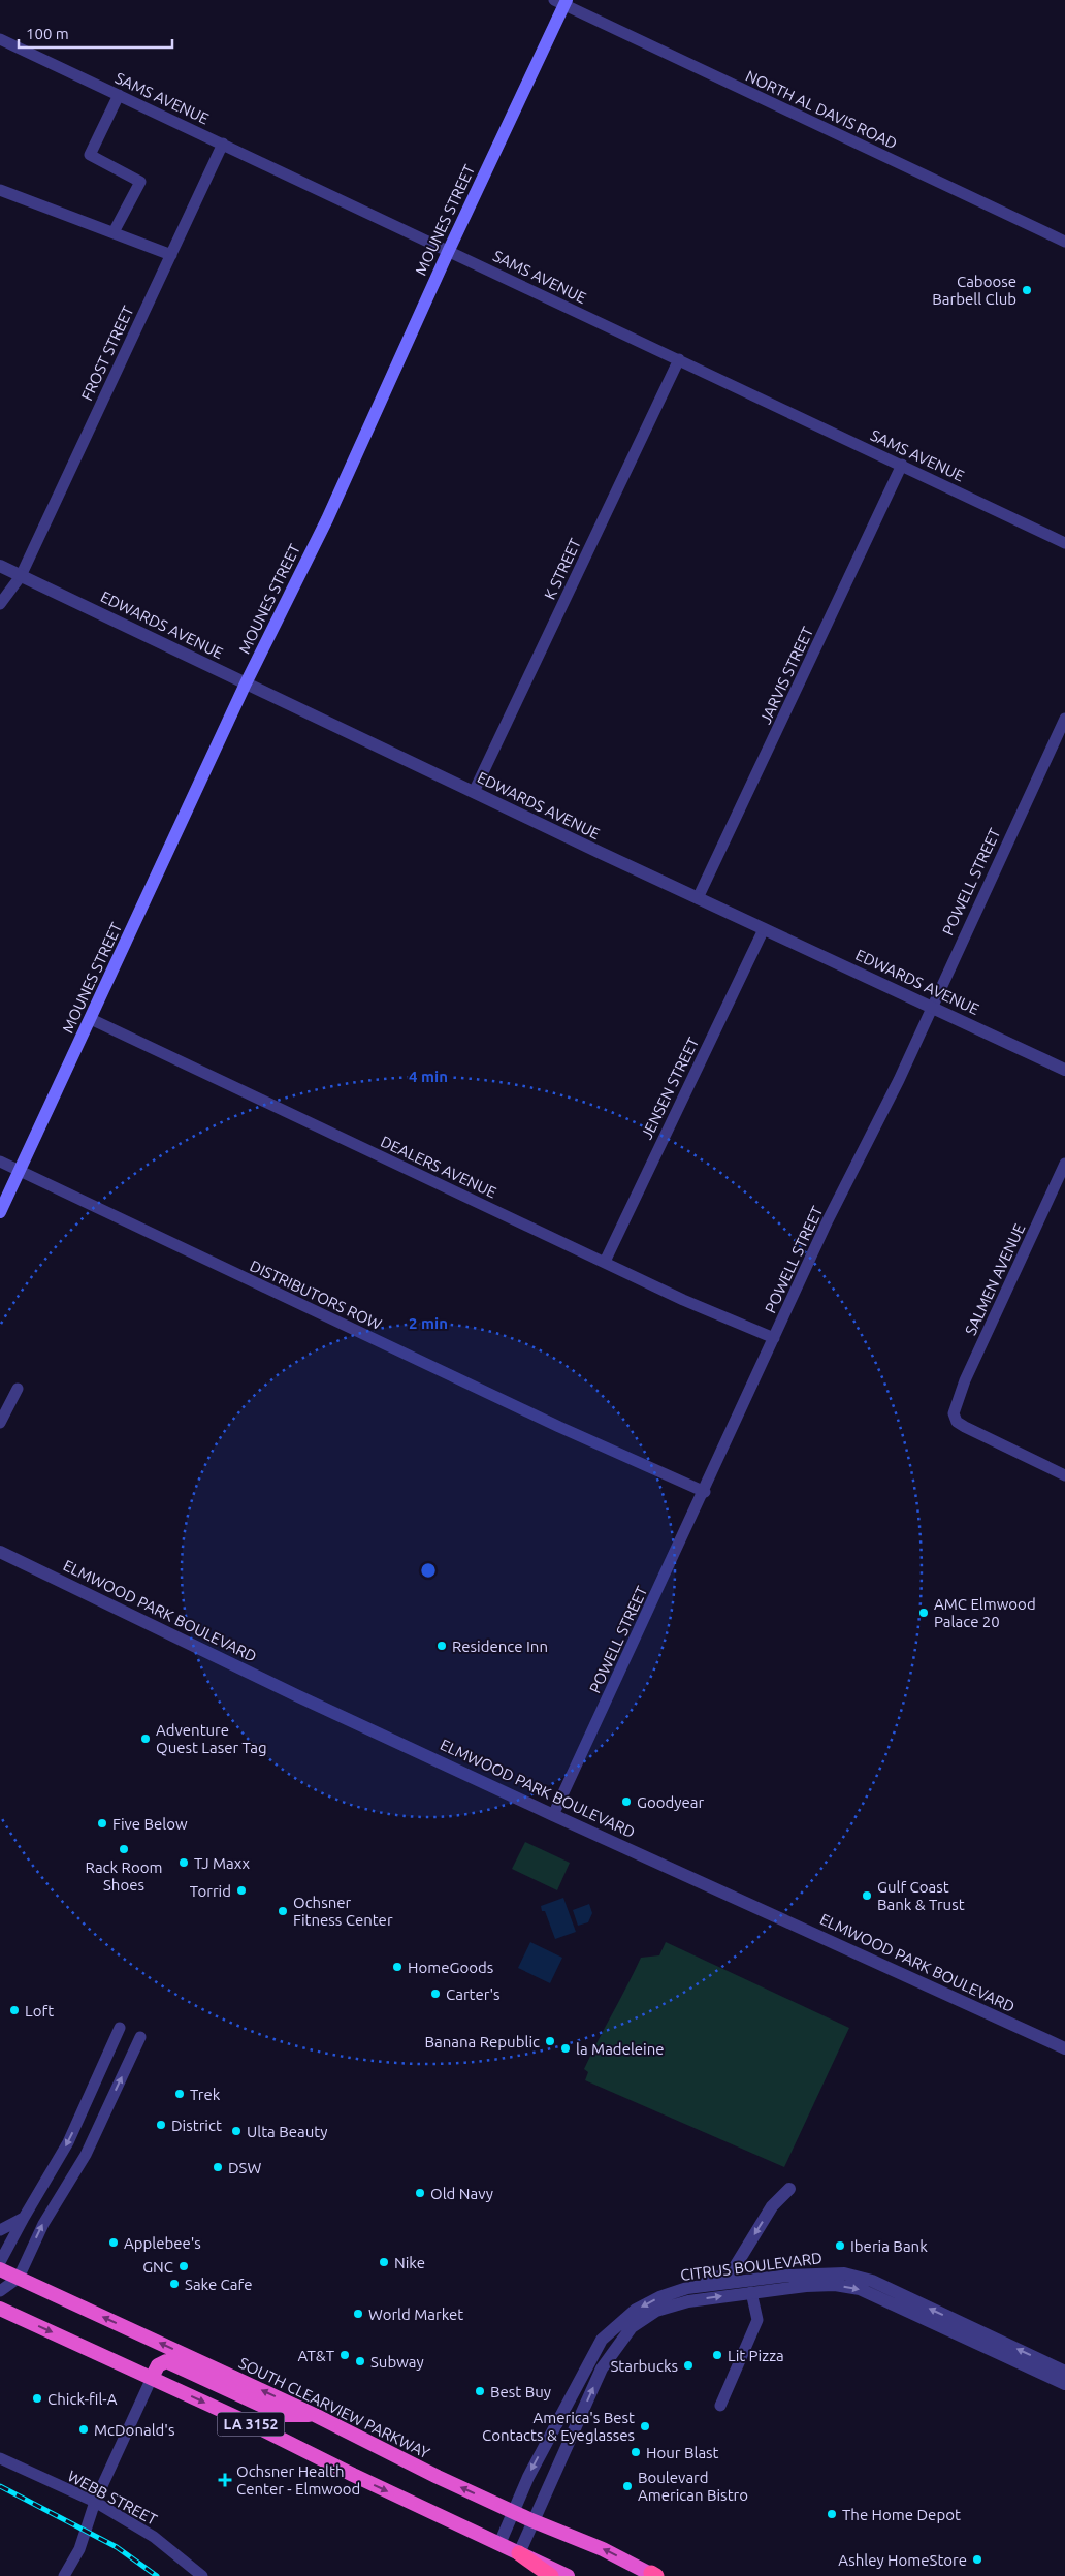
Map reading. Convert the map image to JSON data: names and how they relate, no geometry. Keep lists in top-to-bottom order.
{
  "streets": {
    "highway": ["SOUTH CLEARVIEW PARKWAY", "LA 3152"],
    "main road": ["MOUNES STREET"],
    "street": [
      "SAMS AVENUE",
      "NORTH AL DAVIS ROAD",
      "FROST STREET",
      "K STREET",
      "EDWARDS AVENUE",
      "JARVIS STREET",
      "POWELL STREET",
      "JENSEN STREET",
      "DEALERS AVENUE",
      "SALMEN AVENUE",
      "DISTRIBUTORS ROW",
      "ELMWOOD PARK BOULEVARD",
      "CITRUS BOULEVARD",
      "WEBB STREET"
    ]
  },
  "crossings": [
    ["SAMS AVENUE", "MOUNES STREET"],
    ["SAMS AVENUE", "FROST STREET"],
    ["SAMS AVENUE", "K STREET"],
    ["SAMS AVENUE", "JARVIS STREET"],
    ["NORTH AL DAVIS ROAD", "MOUNES STREET"],
    ["MOUNES STREET", "EDWARDS AVENUE"],
    ["MOUNES STREET", "DEALERS AVENUE"],
    ["MOUNES STREET", "DISTRIBUTORS ROW"],
    ["FROST STREET", "EDWARDS AVENUE"],
    ["K STREET", "EDWARDS AVENUE"],
    ["EDWARDS AVENUE", "JARVIS STREET"],
    ["EDWARDS AVENUE", "POWELL STREET"],
    ["EDWARDS AVENUE", "JENSEN STREET"],
    ["POWELL STREET", "DEALERS AVENUE"],
    ["POWELL STREET", "DISTRIBUTORS ROW"],
    ["POWELL STREET", "ELMWOOD PARK BOULEVARD"],
    ["JENSEN STREET", "DEALERS AVENUE"],
    ["CITRUS BOULEVARD", "SOUTH CLEARVIEW PARKWAY"],
    ["CITRUS BOULEVARD", "LA 3152"]
  ],
  "places": {
    "other": [
      "Caboose Barbell Club",
      "AMC Elmwood Palace 20",
      "Residence Inn",
      "Adventure Quest Laser Tag",
      "Goodyear",
      "Five Below",
      "Rack Room Shoes",
      "TJ Maxx",
      "Torrid",
      "Gulf Coast Bank & Trust",
      "Ochsner Fitness Center",
      "HomeGoods",
      "Carter's",
      "Loft",
      "Banana Republic",
      "la Madeleine",
      "Trek",
      "District",
      "Ulta Beauty",
      "DSW",
      "Old Navy",
      "Applebee's",
      "Iberia Bank",
      "Nike",
      "GNC",
      "Sake Cafe",
      "World Market",
      "AT&T",
      "Lit Pizza",
      "Subway",
      "Starbucks",
      "Best Buy",
      "Chick-fil-A",
      "America's Best Contacts & Eyeglasses",
      "McDonald's",
      "Hour Blast",
      "Boulevard American Bistro",
      "The Home Depot",
      "Ashley HomeStore"
    ],
    "health": ["Ochsner Health Center - Elmwood"]
  },
  "scale_bar": "100 m",
  "rings": ["4 min", "2 min"]
}
